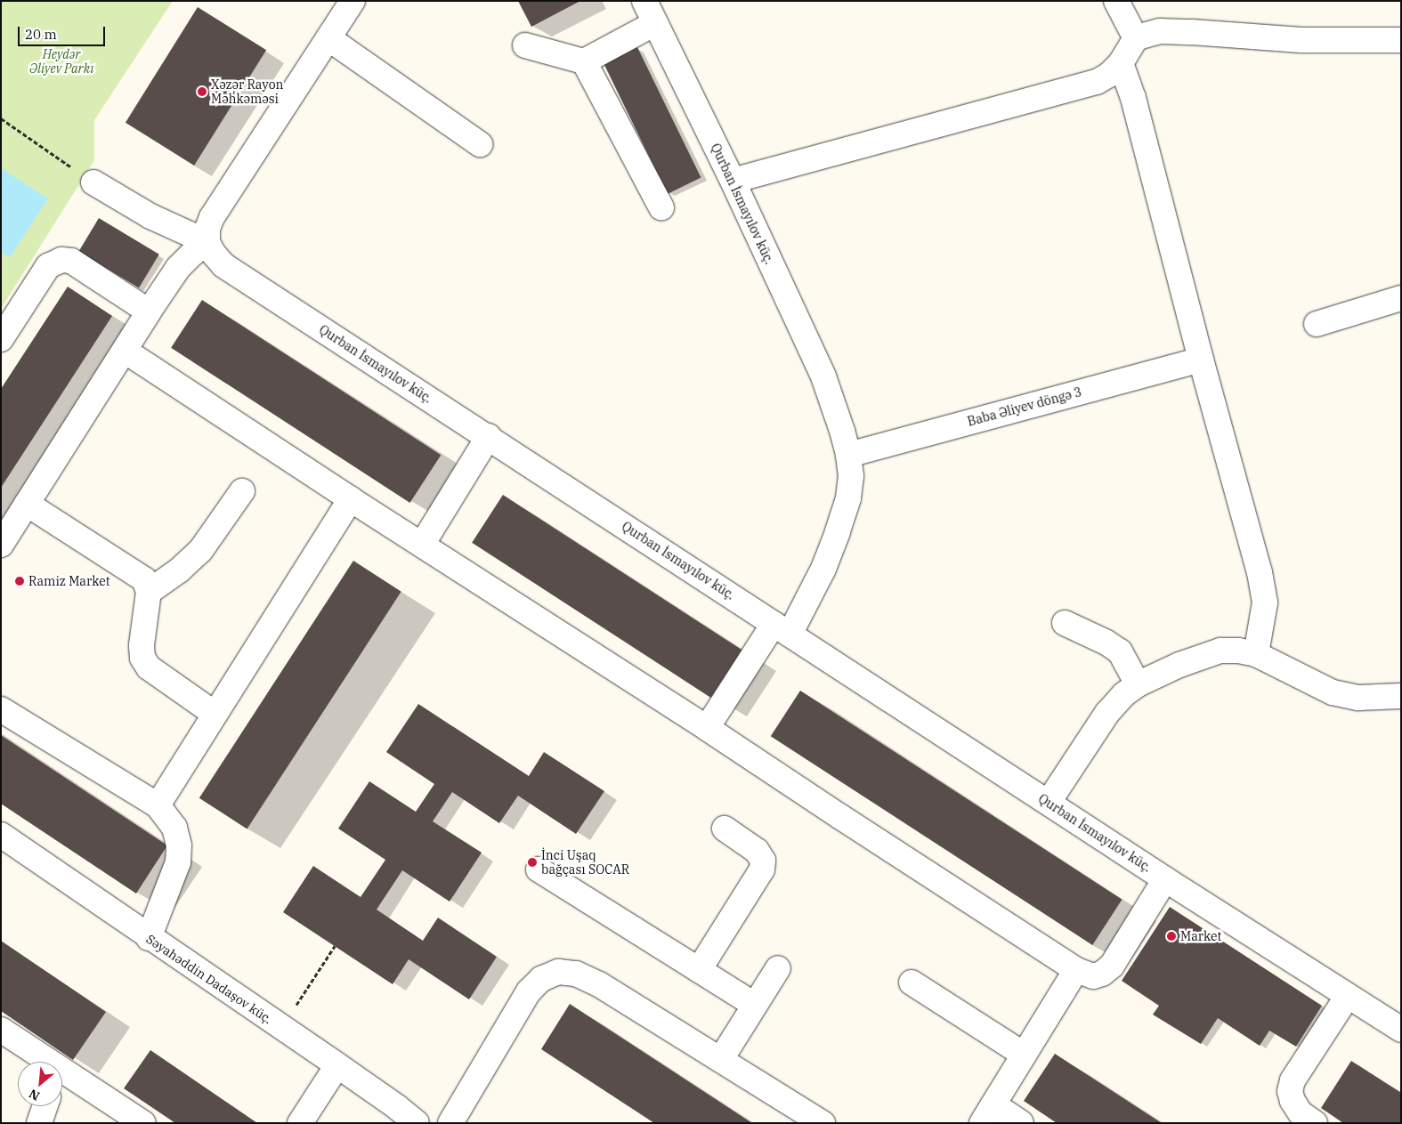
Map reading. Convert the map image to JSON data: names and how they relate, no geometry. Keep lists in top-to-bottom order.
{
  "streets": {
    "street": ["Qurban İsmayılov küç.", "Baba Əliyev döngə 3", "Səyahəddin Dadaşov küç."]
  },
  "crossings": [
    ["Qurban İsmayılov küç.", "Baba Əliyev döngə 3"]
  ],
  "parks": ["Heydər Əliyev Parkı"],
  "places": [
    "Xəzər Rayon Məhkəməsi",
    "Ramiz Market",
    "İnci Uşaq bağçası SOCAR",
    "Market"
  ],
  "scale_bar": "20 m",
  "north": "bottom left"
}
